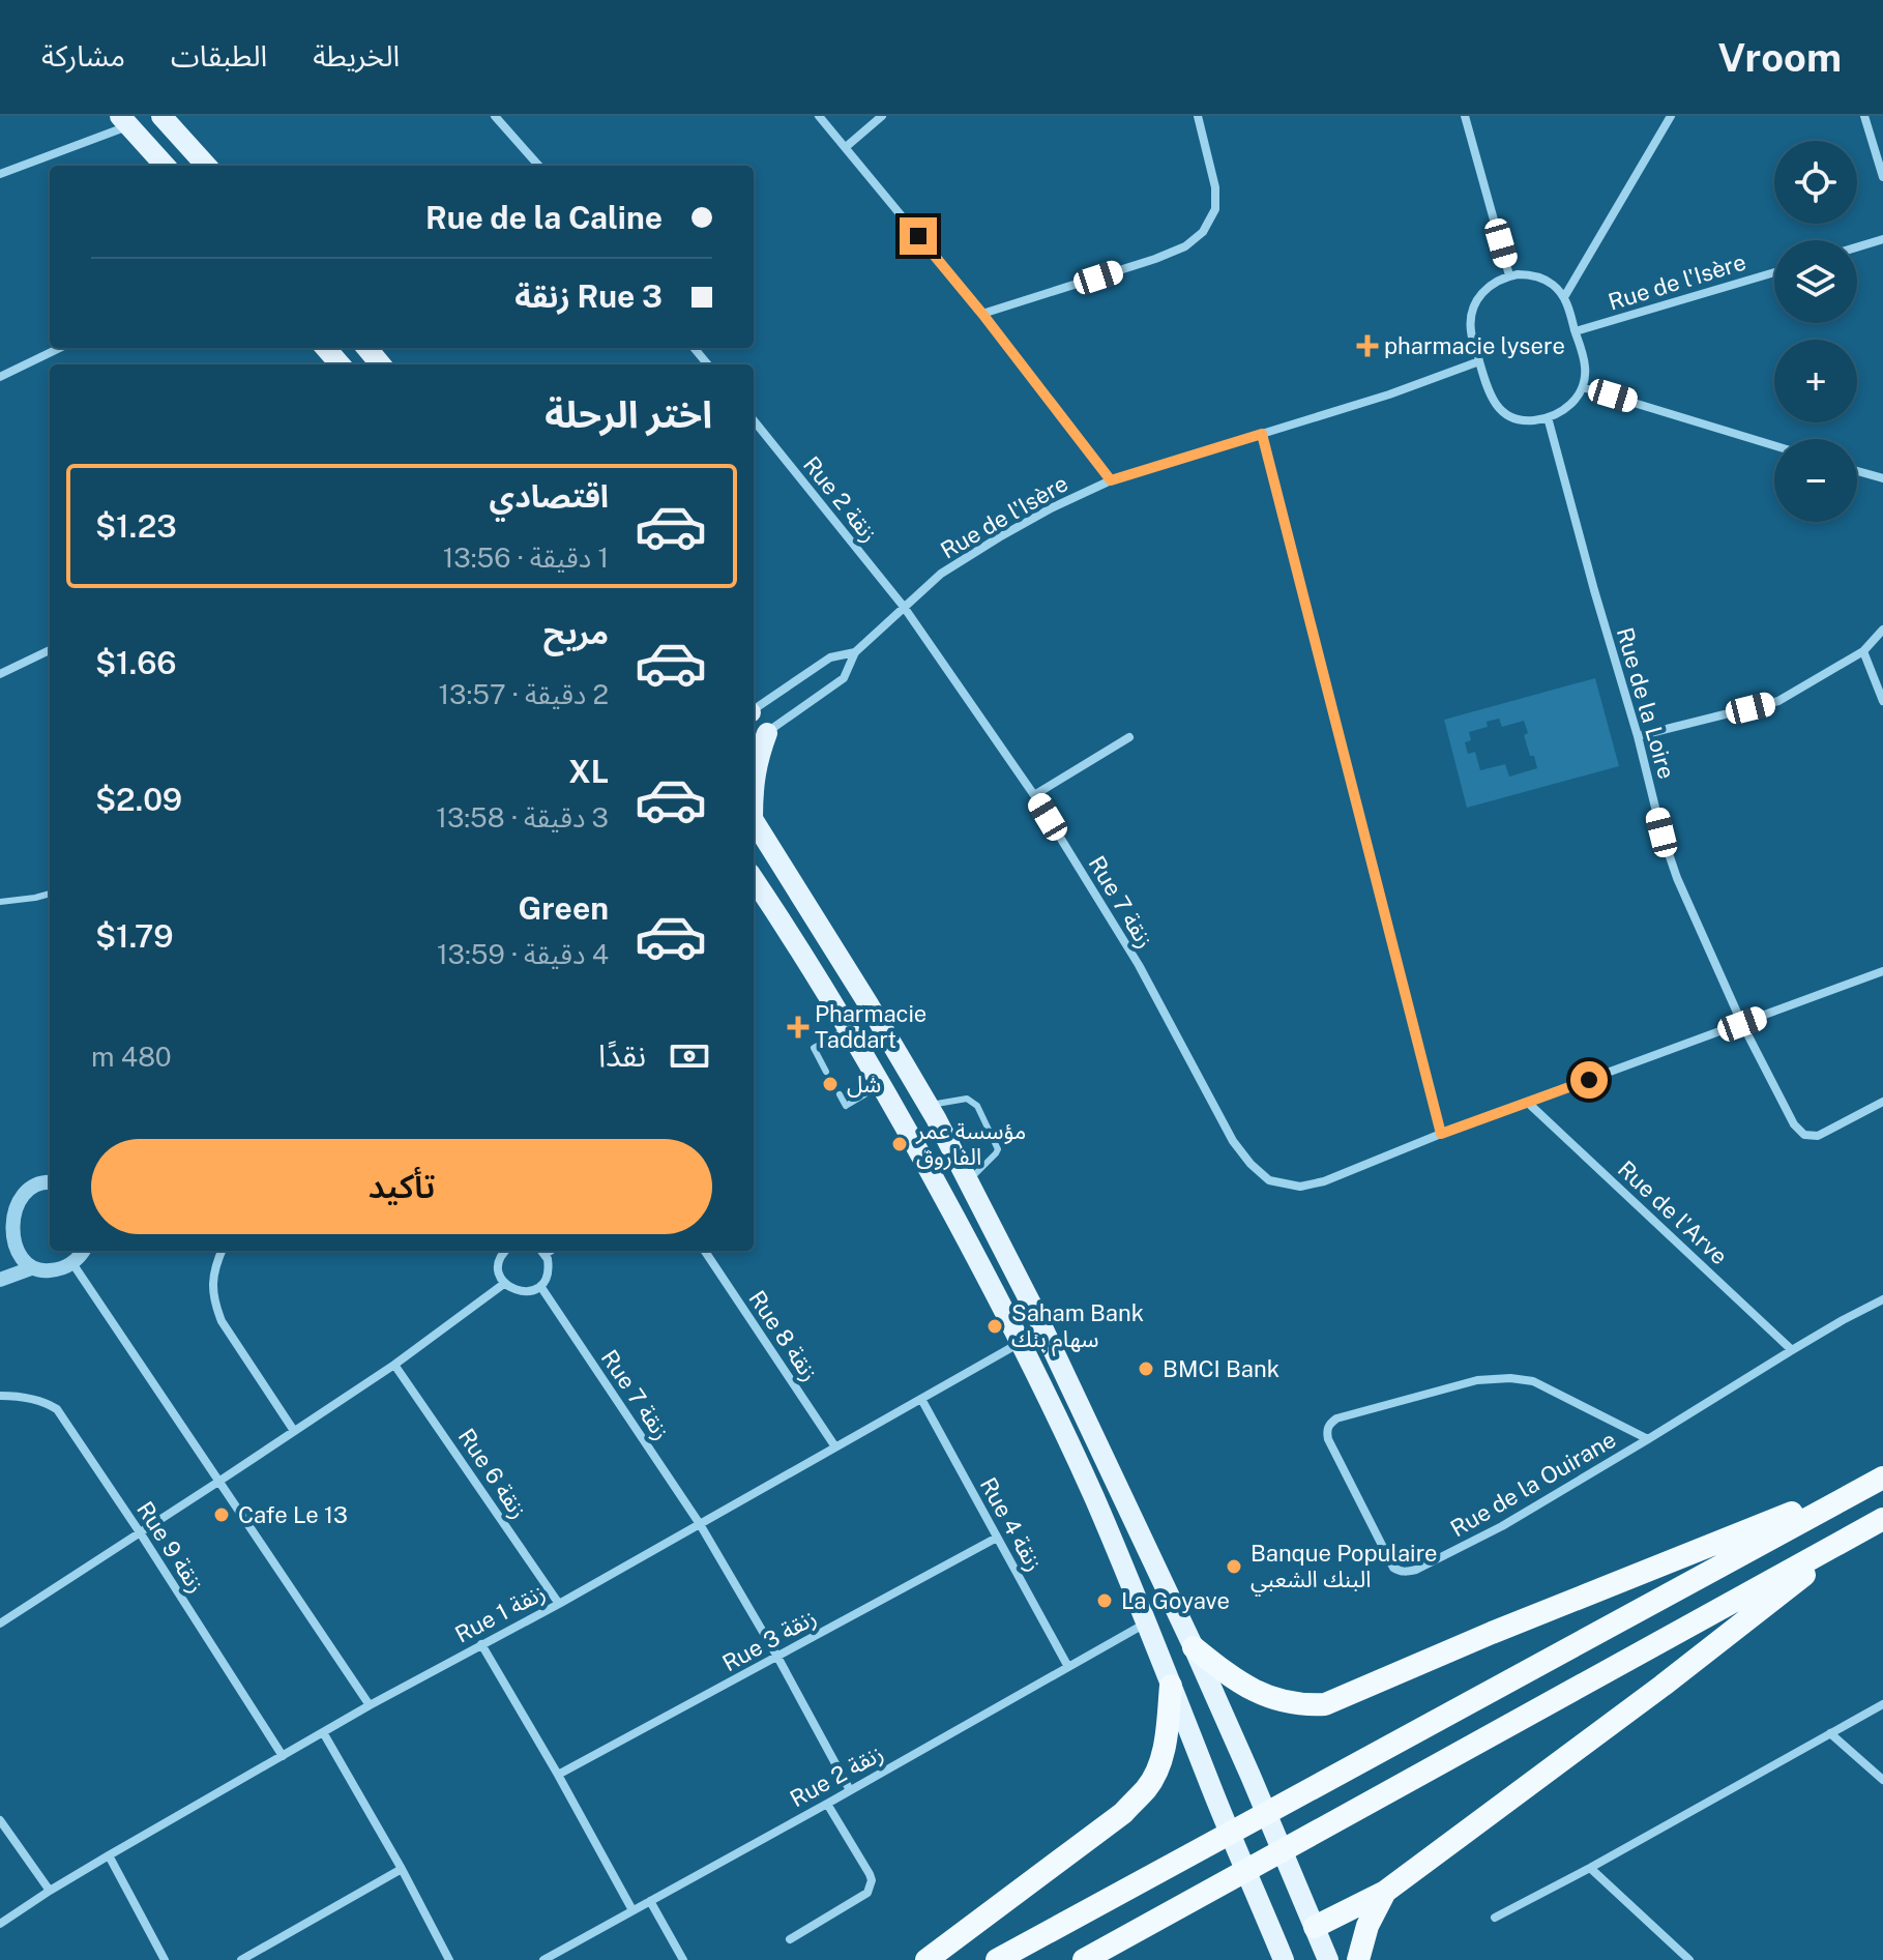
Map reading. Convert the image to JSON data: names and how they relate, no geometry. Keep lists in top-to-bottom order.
{
  "streets": {
    "street": [
      "Rue de l'Isère",
      "Rue 2 زنقة",
      "Rue de la Loire",
      "Rue 7 زنقة",
      "Rue de l'Arve",
      "Rue 8 زنقة",
      "Rue 6 زنقة",
      "Rue de la Ouirane",
      "Rue 4 زنقة",
      "Rue 9 زنقة",
      "Rue 1 زنقة",
      "Rue 3 زنقة"
    ]
  },
  "crossings": [
    ["Rue de l'Isère", "Rue 2 زنقة"],
    ["Rue de l'Isère", "Rue de la Loire"],
    ["Rue de l'Isère", "Rue 7 زنقة"],
    ["Rue 2 زنقة", "Rue 7 زنقة"],
    ["Rue 2 زنقة", "Rue 4 زنقة"],
    ["Rue 7 زنقة", "Rue 1 زنقة"],
    ["Rue 7 زنقة", "Rue 3 زنقة"],
    ["Rue de l'Arve", "Rue de la Ouirane"],
    ["Rue 8 زنقة", "Rue 1 زنقة"],
    ["Rue 6 زنقة", "Rue 1 زنقة"],
    ["Rue 4 زنقة", "Rue 1 زنقة"],
    ["Rue 4 زنقة", "Rue 3 زنقة"],
    ["Rue 9 زنقة", "Rue 1 زنقة"]
  ],
  "places": {
    "health": ["pharmacie lysere", "Pharmacie Taddart"],
    "other": [
      "شل",
      "مؤسسة عمر الفاروق",
      "Saham Bank سهام بنك",
      "BMCI Bank",
      "Cafe Le 13",
      "Banque Populaire البنك الشعبي",
      "La Goyave"
    ]
  },
  "page": {
    "header": "Vroom",
    "nav": ["الخريطة", "الطبقات", "مشاركة"],
    "map_buttons": ["+", "−"],
    "banner": ["Rue de la Caline", "Rue 3 زنقة"],
    "heading": "اختر الرحلة",
    "list": [
      {
        "name": "اقتصادي",
        "note": "1 دقيقة · 13:56",
        "value": "$1.23"
      },
      {
        "name": "مريح",
        "note": "2 دقيقة · 13:57",
        "value": "$1.66"
      },
      {
        "name": "XL",
        "note": "3 دقيقة · 13:58",
        "value": "$2.09"
      },
      {
        "name": "Green",
        "note": "4 دقيقة · 13:59",
        "value": "$1.79"
      }
    ],
    "pay": ["نقدًا", "480 m"],
    "buttons": "تأكيد"
  }
}
